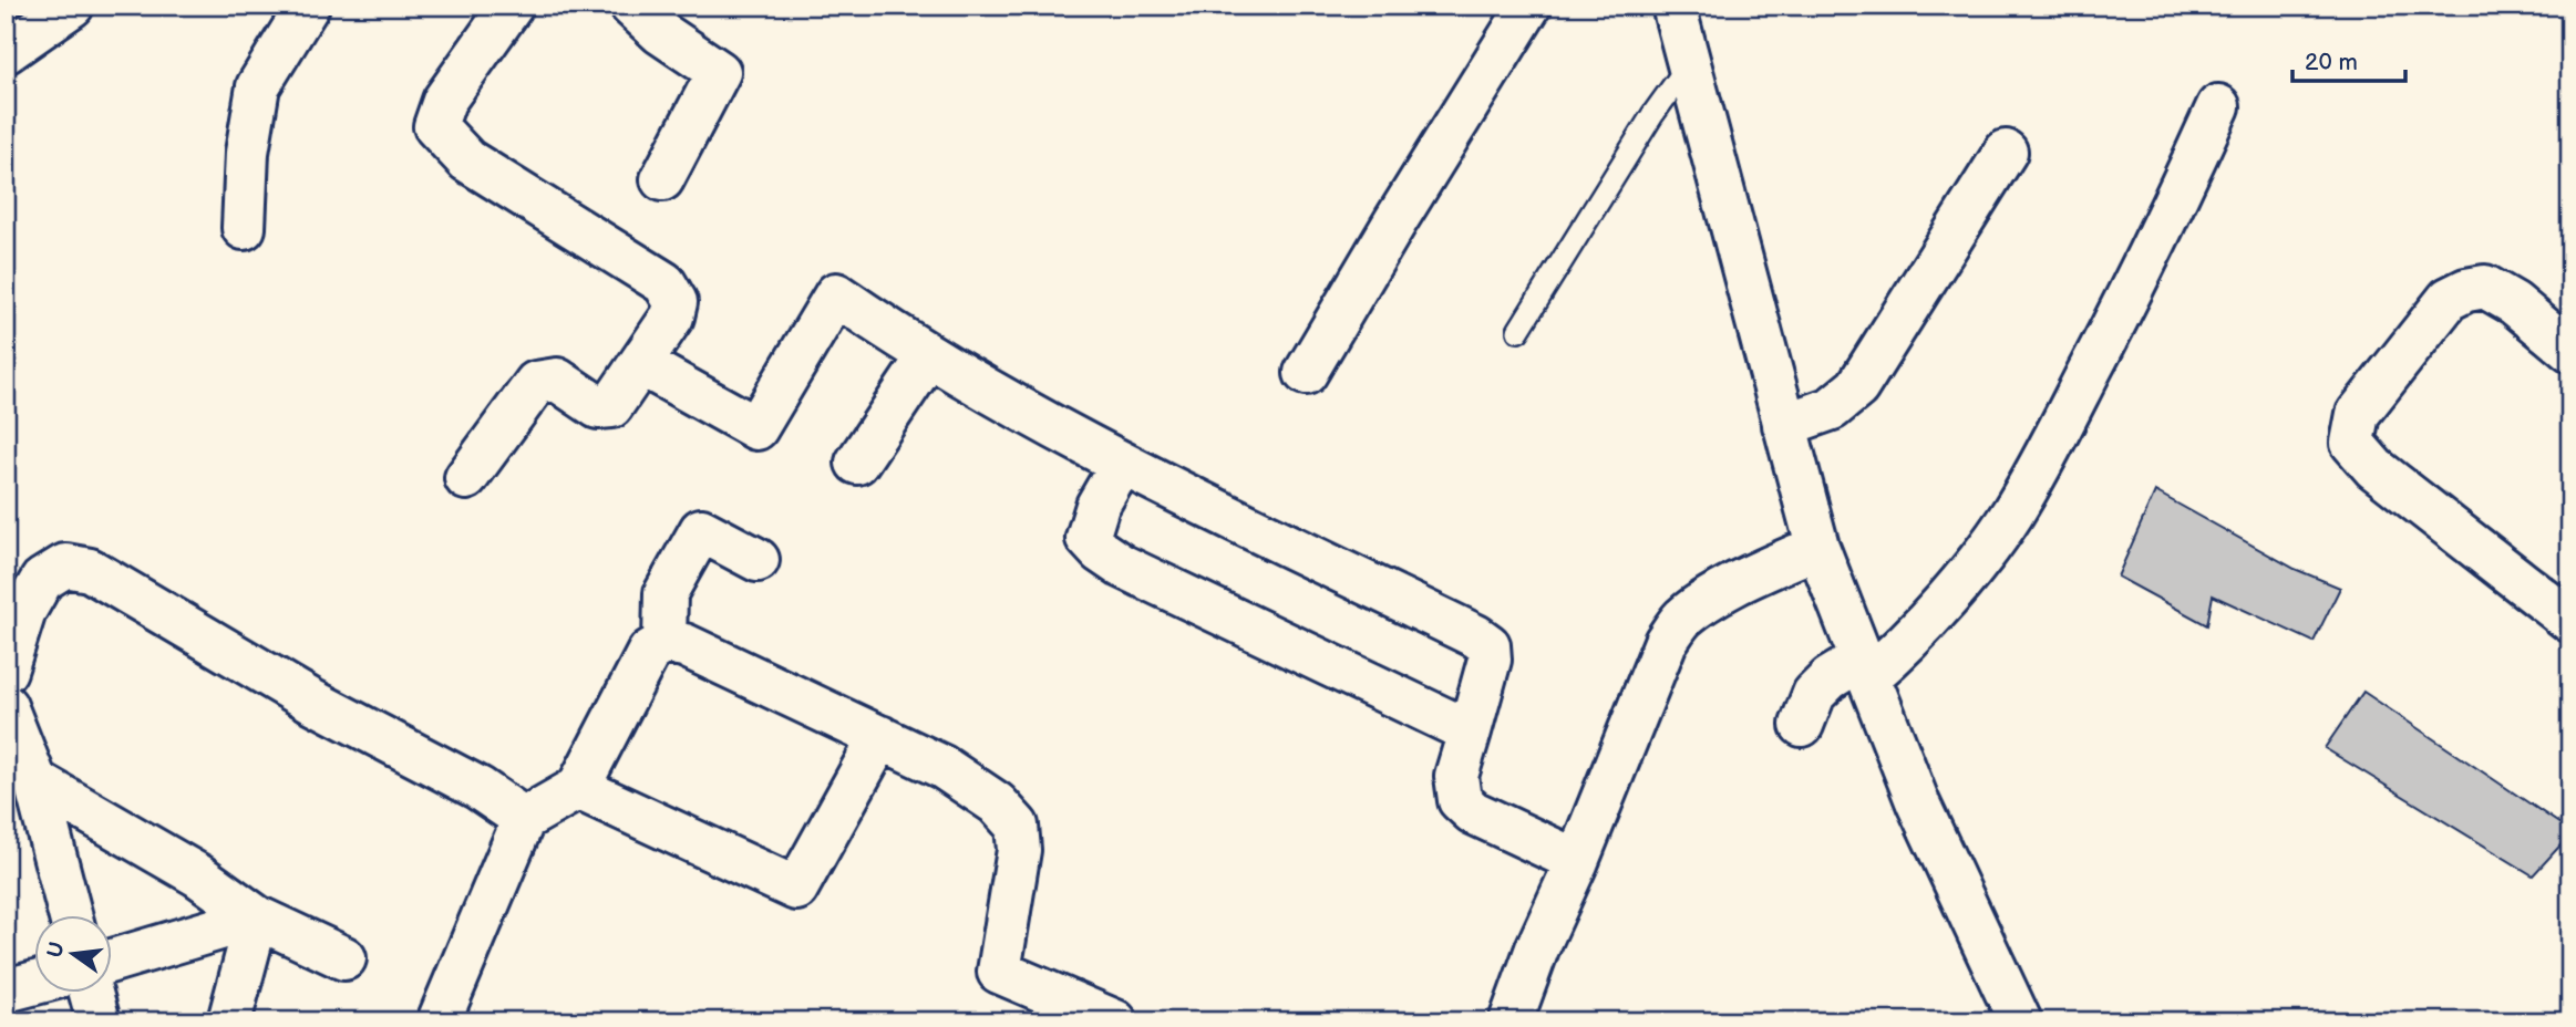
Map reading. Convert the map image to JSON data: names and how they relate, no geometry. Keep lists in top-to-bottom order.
{
  "scale_bar": "20 m",
  "north": "left"
}
